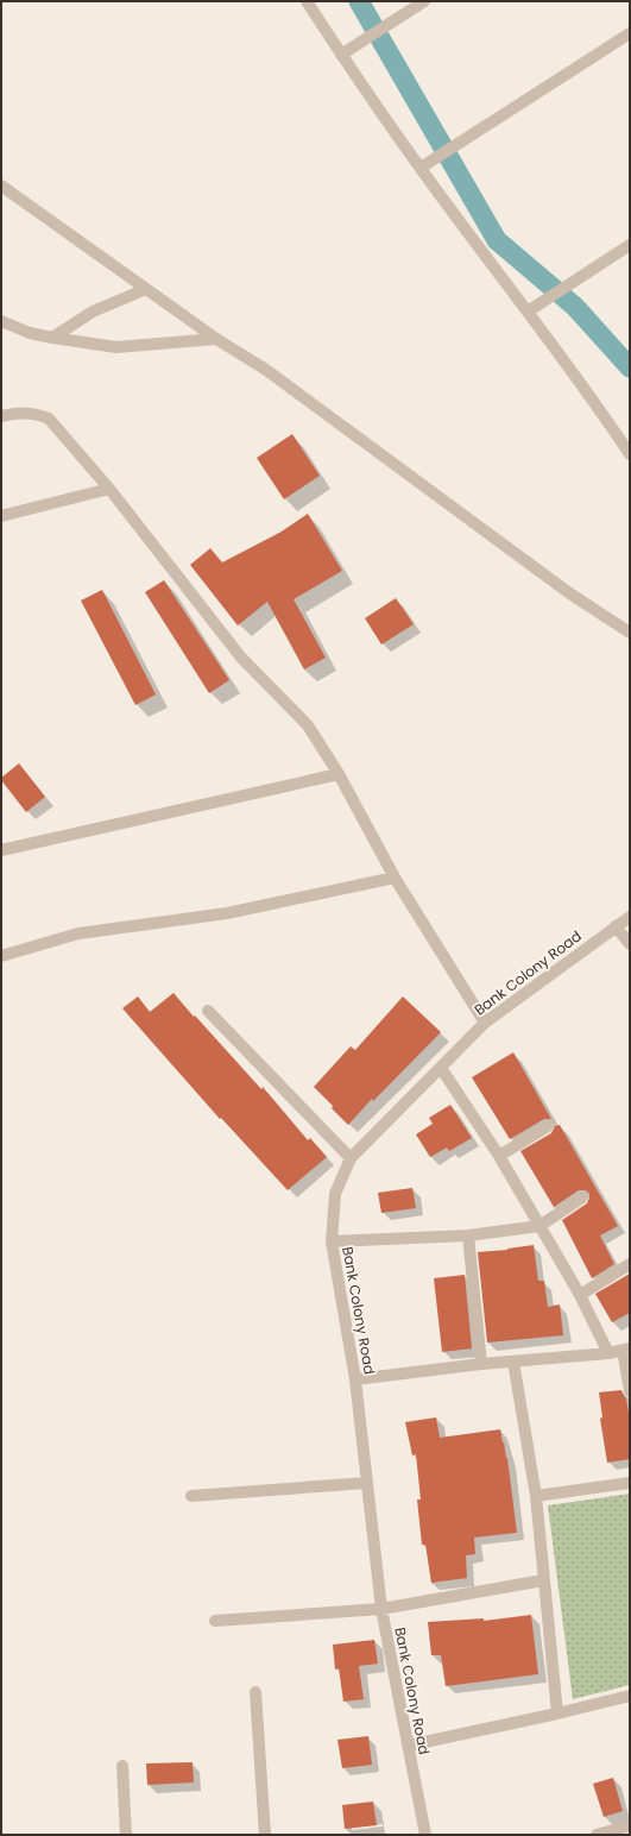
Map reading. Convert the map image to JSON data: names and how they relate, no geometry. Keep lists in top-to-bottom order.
{
  "streets": {
    "street": ["Bank Colony Road"]
  }
}
